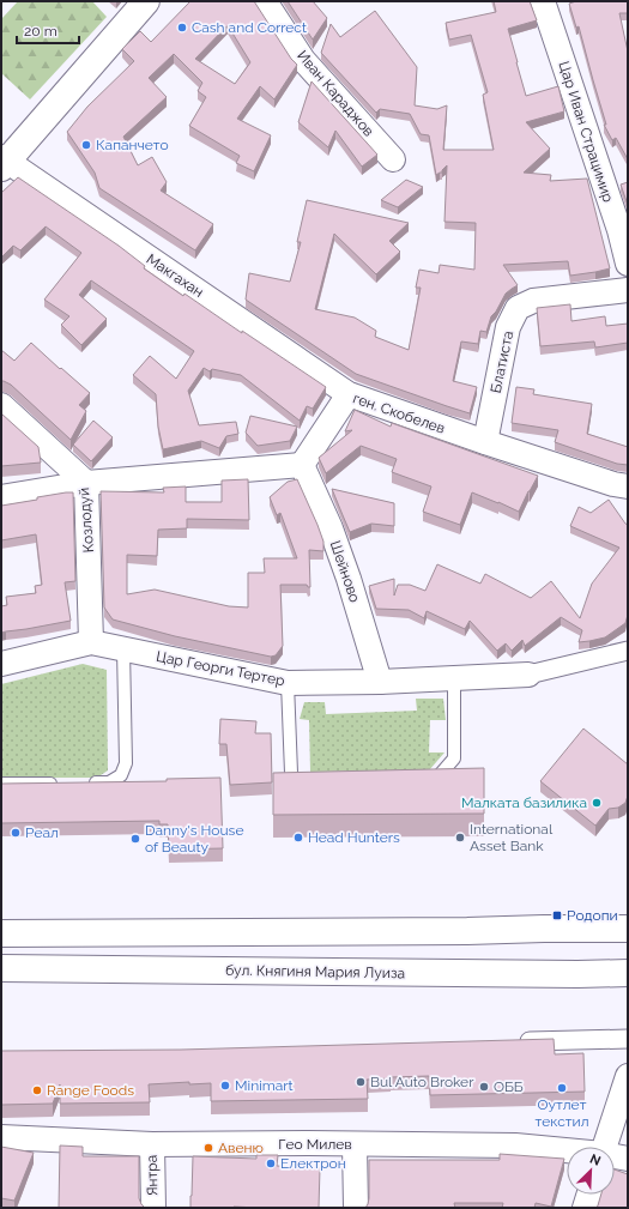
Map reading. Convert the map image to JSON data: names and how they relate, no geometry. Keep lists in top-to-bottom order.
{
  "streets": {
    "main road": ["бул. Княгиня Мария Луиза"],
    "street": [
      "Иван Караджов",
      "Цар Иван Страцимир",
      "Макгахан",
      "Блатиста",
      "ген. Скобелев",
      "Козлодуй",
      "Шейново",
      "Цар Георги Тертер",
      "Гео Милев",
      "Янтра"
    ]
  },
  "crossings": [
    ["Макгахан", "ген. Скобелев"],
    ["Блатиста", "ген. Скобелев"],
    ["ген. Скобелев", "Шейново"],
    ["Козлодуй", "Цар Георги Тертер"],
    ["Шейново", "Цар Георги Тертер"],
    ["Гео Милев", "Янтра"]
  ],
  "places": {
    "other": [
      "Cash and Correct",
      "Капанчето",
      "Малката базилика",
      "Реал",
      "Head Hunters",
      "International Asset Bank",
      "Danny's House of Beauty",
      "Bul Auto Broker",
      "Minimart",
      "ОББ",
      "Оутлет текстил",
      "Range Foods",
      "Авеню",
      "Електрон"
    ],
    "transit": ["Родопи"]
  },
  "scale_bar": "20 m",
  "north": "top right"
}
